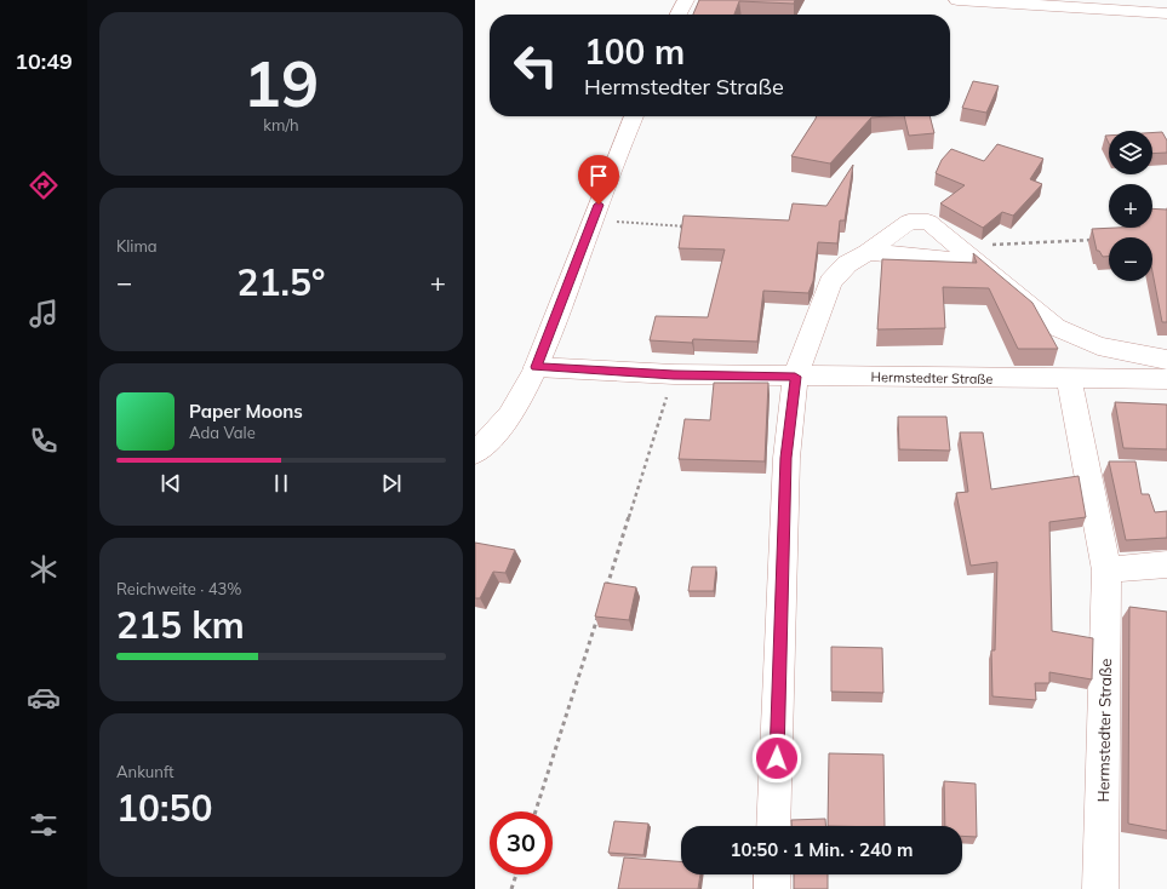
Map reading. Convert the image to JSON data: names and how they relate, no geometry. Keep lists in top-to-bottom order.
{
  "streets": {
    "street": ["Hermstedter Straße"]
  },
  "page": {
    "tabs": "10:49",
    "tile": [
      ["19", "km/h"],
      "Klima",
      ["Reichweite · 43%", "215 km"],
      ["Ankunft", "10:50"]
    ],
    "turn": ["100 m", "Hermstedter Straße"],
    "map_buttons": ["+", "−"],
    "heat": ["−", "21.5°", "+"],
    "song": ["Paper Moons", "Ada Vale"],
    "limit": "30",
    "trip": "10:50 · 1 Min. · 240 m"
  }
}
